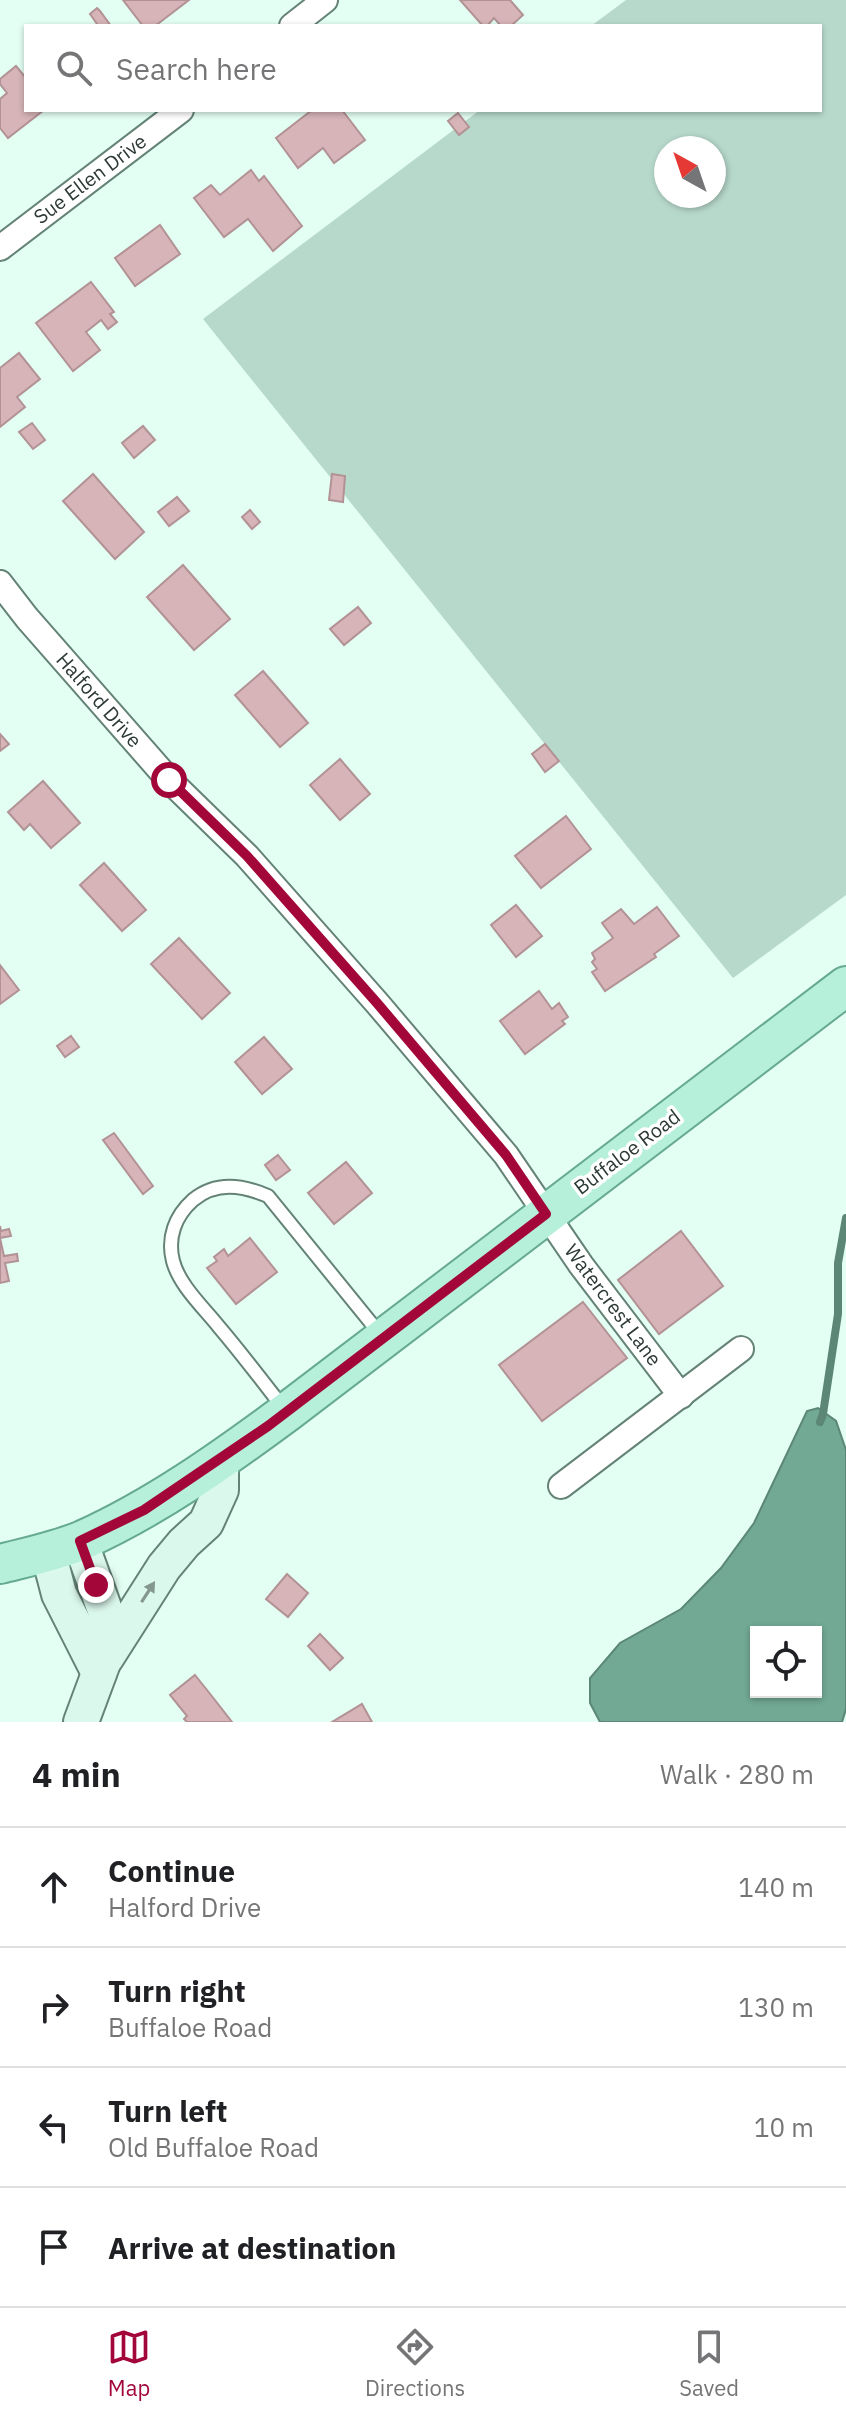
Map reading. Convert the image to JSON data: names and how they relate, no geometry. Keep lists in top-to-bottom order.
{
  "streets": {
    "main road": ["Buffaloe Road"],
    "street": ["Sue Ellen Drive", "Halford Drive", "Watercrest Lane"]
  },
  "crossings": [
    ["Halford Drive", "Buffaloe Road"],
    ["Halford Drive", "Watercrest Lane"],
    ["Buffaloe Road", "Watercrest Lane"]
  ],
  "north": "top left",
  "page": {
    "search": "Search here",
    "heading": ["4 min", "Walk · 280 m"],
    "list": [
      ["Continue", "Halford Drive", "140 m"],
      ["Turn right", "Buffaloe Road", "130 m"],
      ["Turn left", "Old Buffaloe Road", "10 m"],
      "Arrive at destination"
    ],
    "nav": ["Map", "Directions", "Saved"]
  }
}
